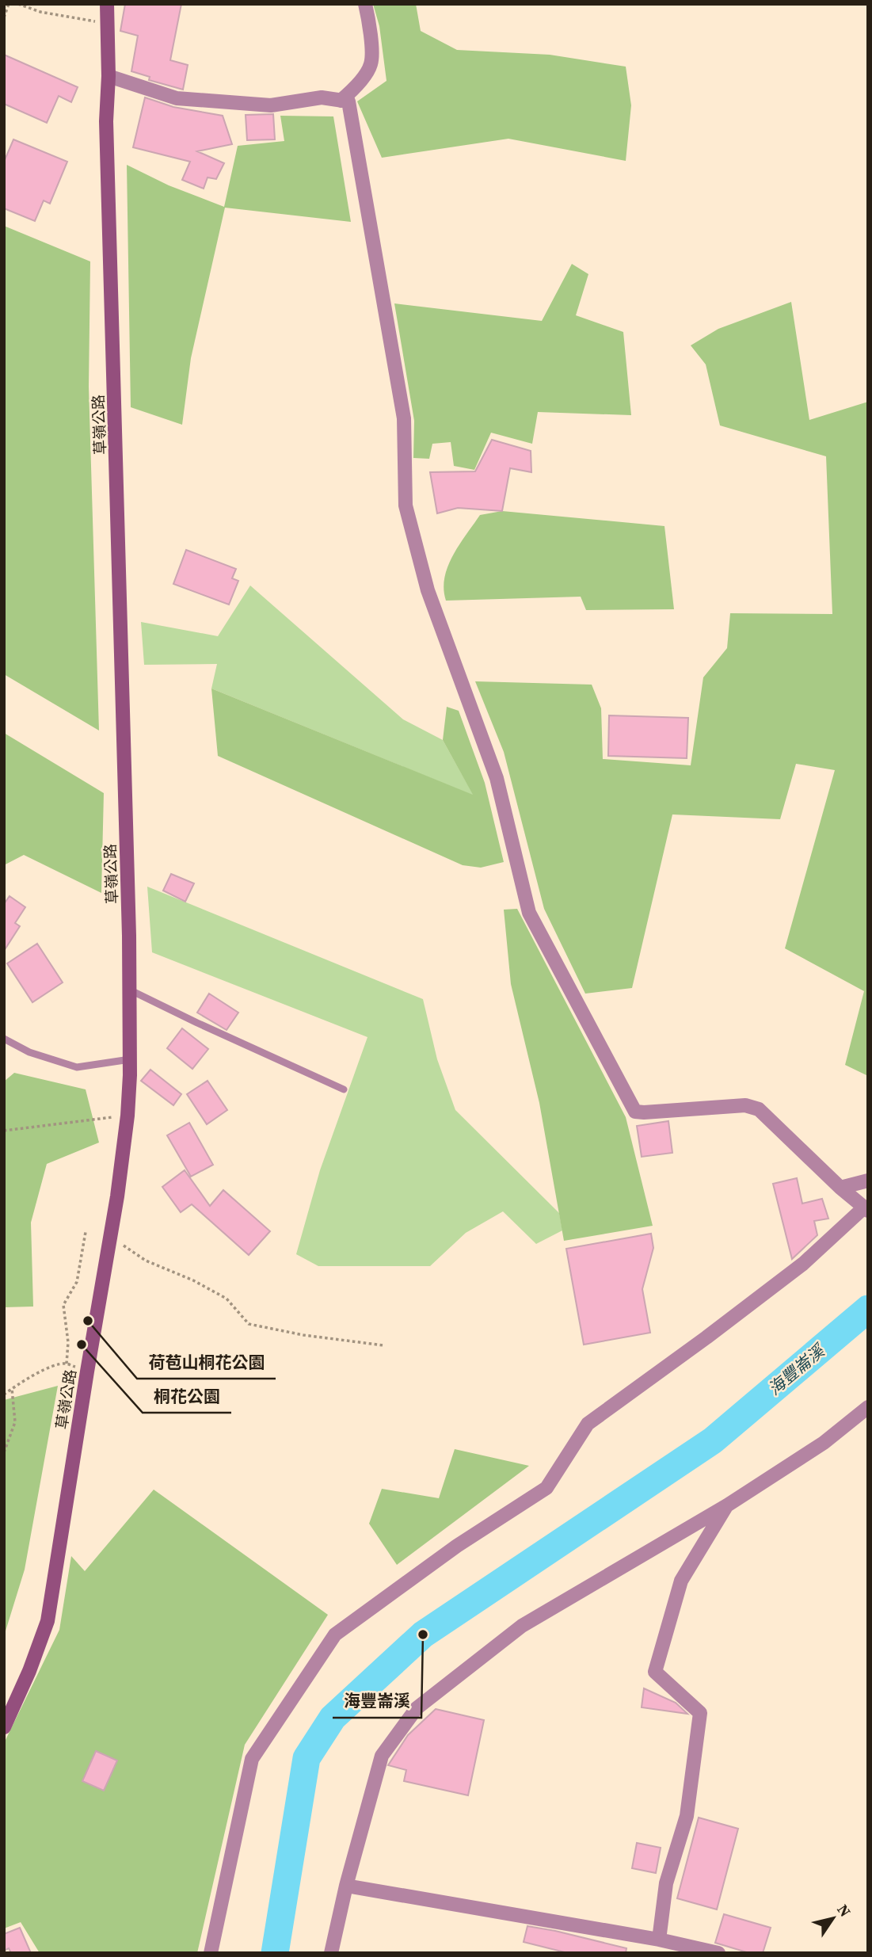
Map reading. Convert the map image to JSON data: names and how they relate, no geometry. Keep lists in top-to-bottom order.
{
  "streets": {
    "main road": ["草嶺公路"]
  },
  "water": ["海豐崙溪"],
  "places": ["荷苞山桐花公園", "桐花公園", "海豐崙溪"],
  "north": "top right"
}
